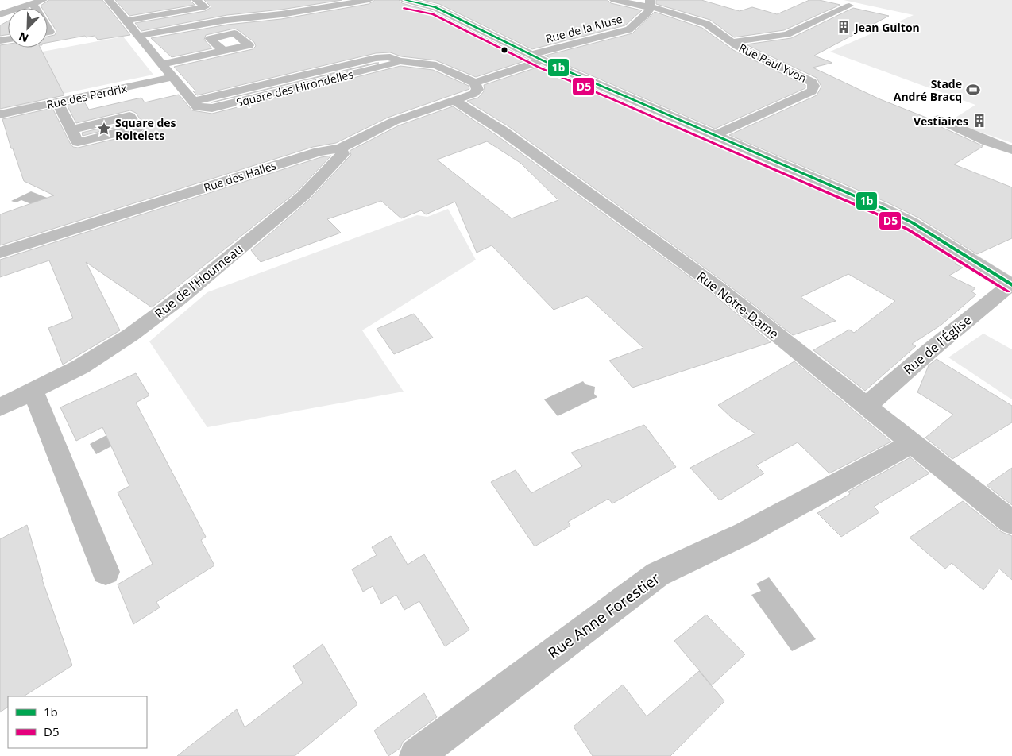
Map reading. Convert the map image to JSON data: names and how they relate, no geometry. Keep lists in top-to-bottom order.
{
  "streets": {
    "street": [
      "Rue de la Muse",
      "Rue Paul Yvon",
      "Square des Hirondelles",
      "Rue des Perdrix",
      "Rue des Halles",
      "Rue de l'Houmeau",
      "Rue Notre-Dame",
      "Rue de l'Église",
      "Rue Anne Forestier"
    ]
  },
  "crossings": [
    ["Rue de la Muse", "Rue Paul Yvon"],
    ["Rue de la Muse", "Square des Hirondelles"],
    ["Rue de la Muse", "Rue des Halles"],
    ["Square des Hirondelles", "Rue des Perdrix"],
    ["Square des Hirondelles", "Rue des Halles"],
    ["Rue des Halles", "Rue de l'Houmeau"],
    ["Rue des Halles", "Rue Notre-Dame"],
    ["Rue Notre-Dame", "Rue de l'Église"],
    ["Rue Notre-Dame", "Rue Anne Forestier"]
  ],
  "places": {
    "building": ["Jean Guiton", "Vestiaires"],
    "sports": ["Stade André Bracq"],
    "place": ["Square des Roitelets"]
  },
  "lines": ["transit line 1b", "transit line D5"],
  "legend": ["1b", "D5"],
  "north": "bottom left"
}
